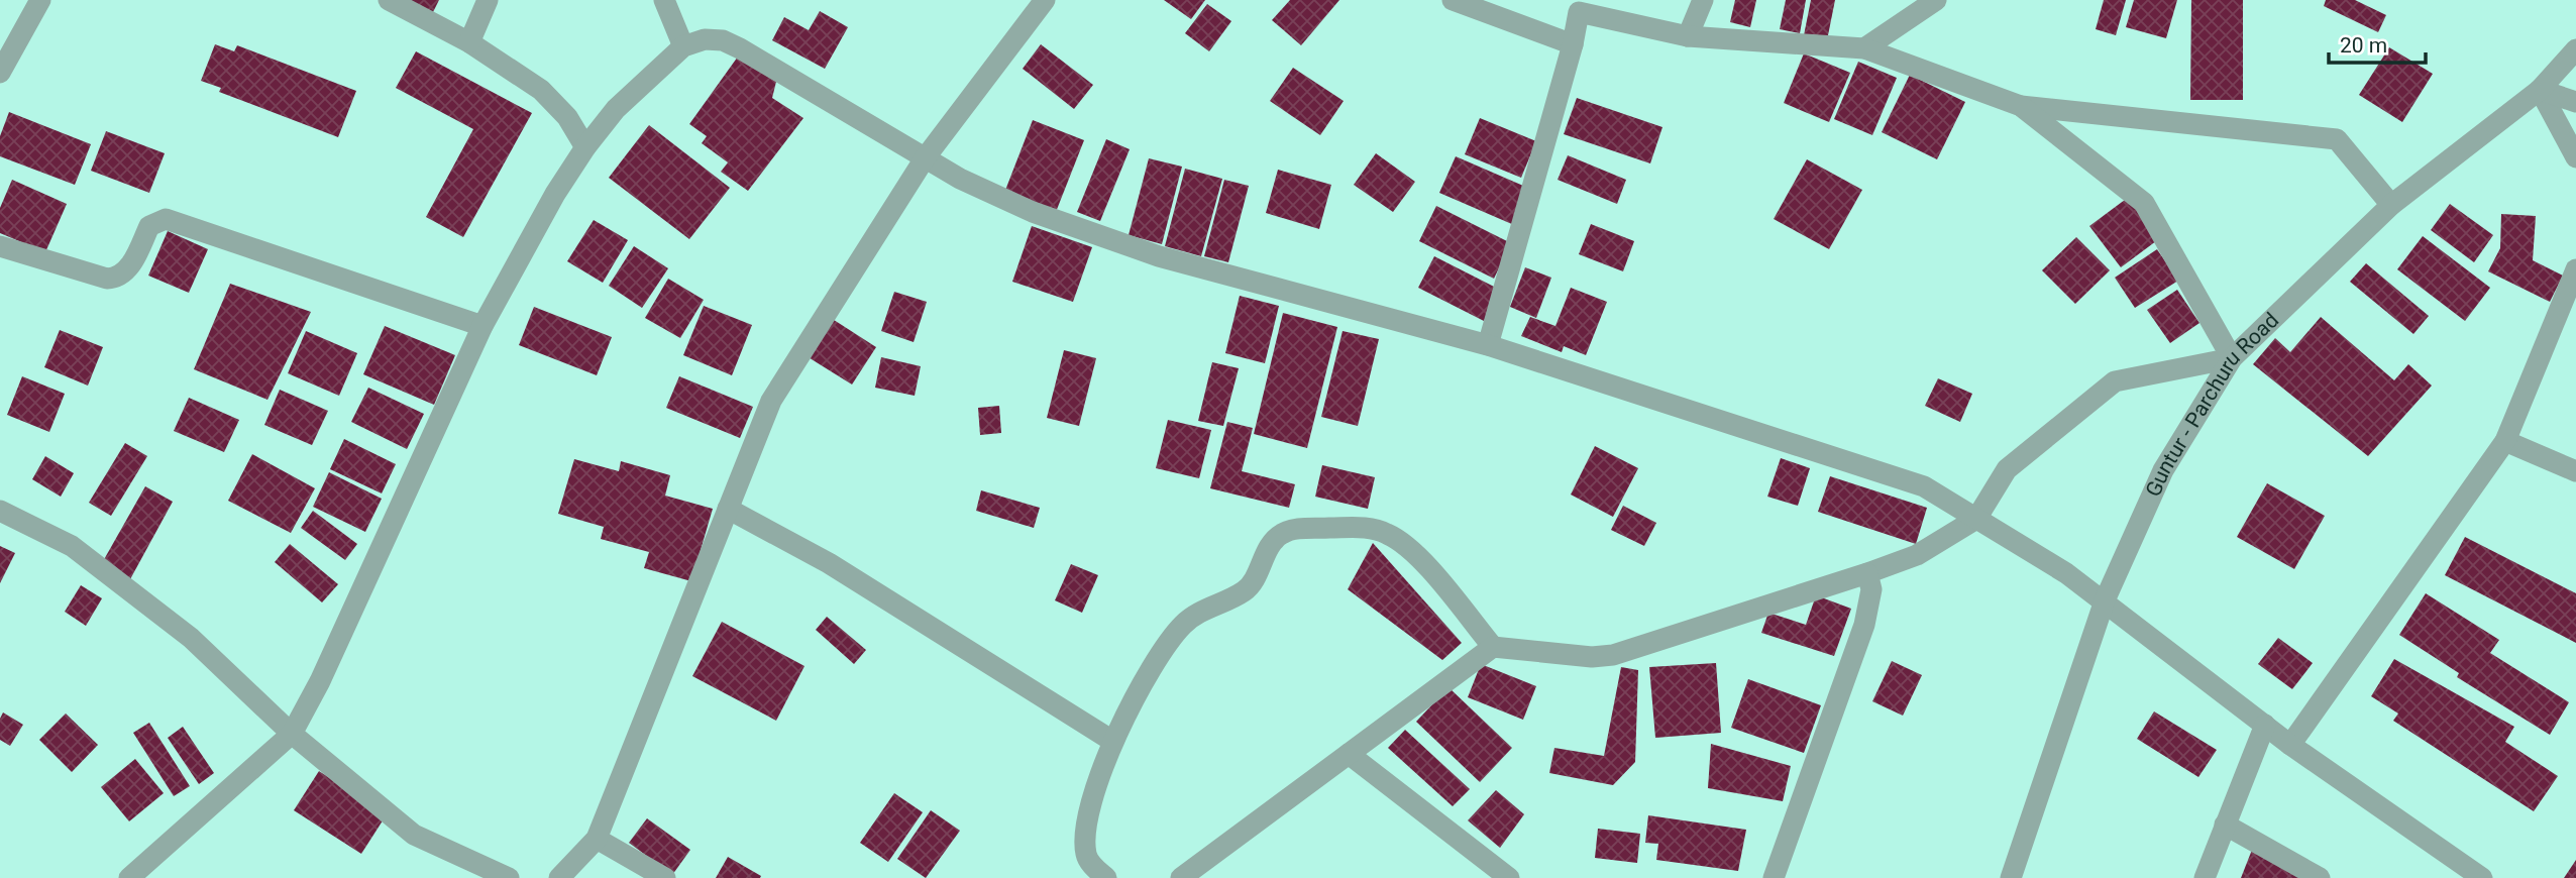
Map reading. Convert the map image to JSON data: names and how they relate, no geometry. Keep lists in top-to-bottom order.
{
  "streets": {
    "street": ["Guntur - Parchuru Road"]
  },
  "scale_bar": "20 m"
}
